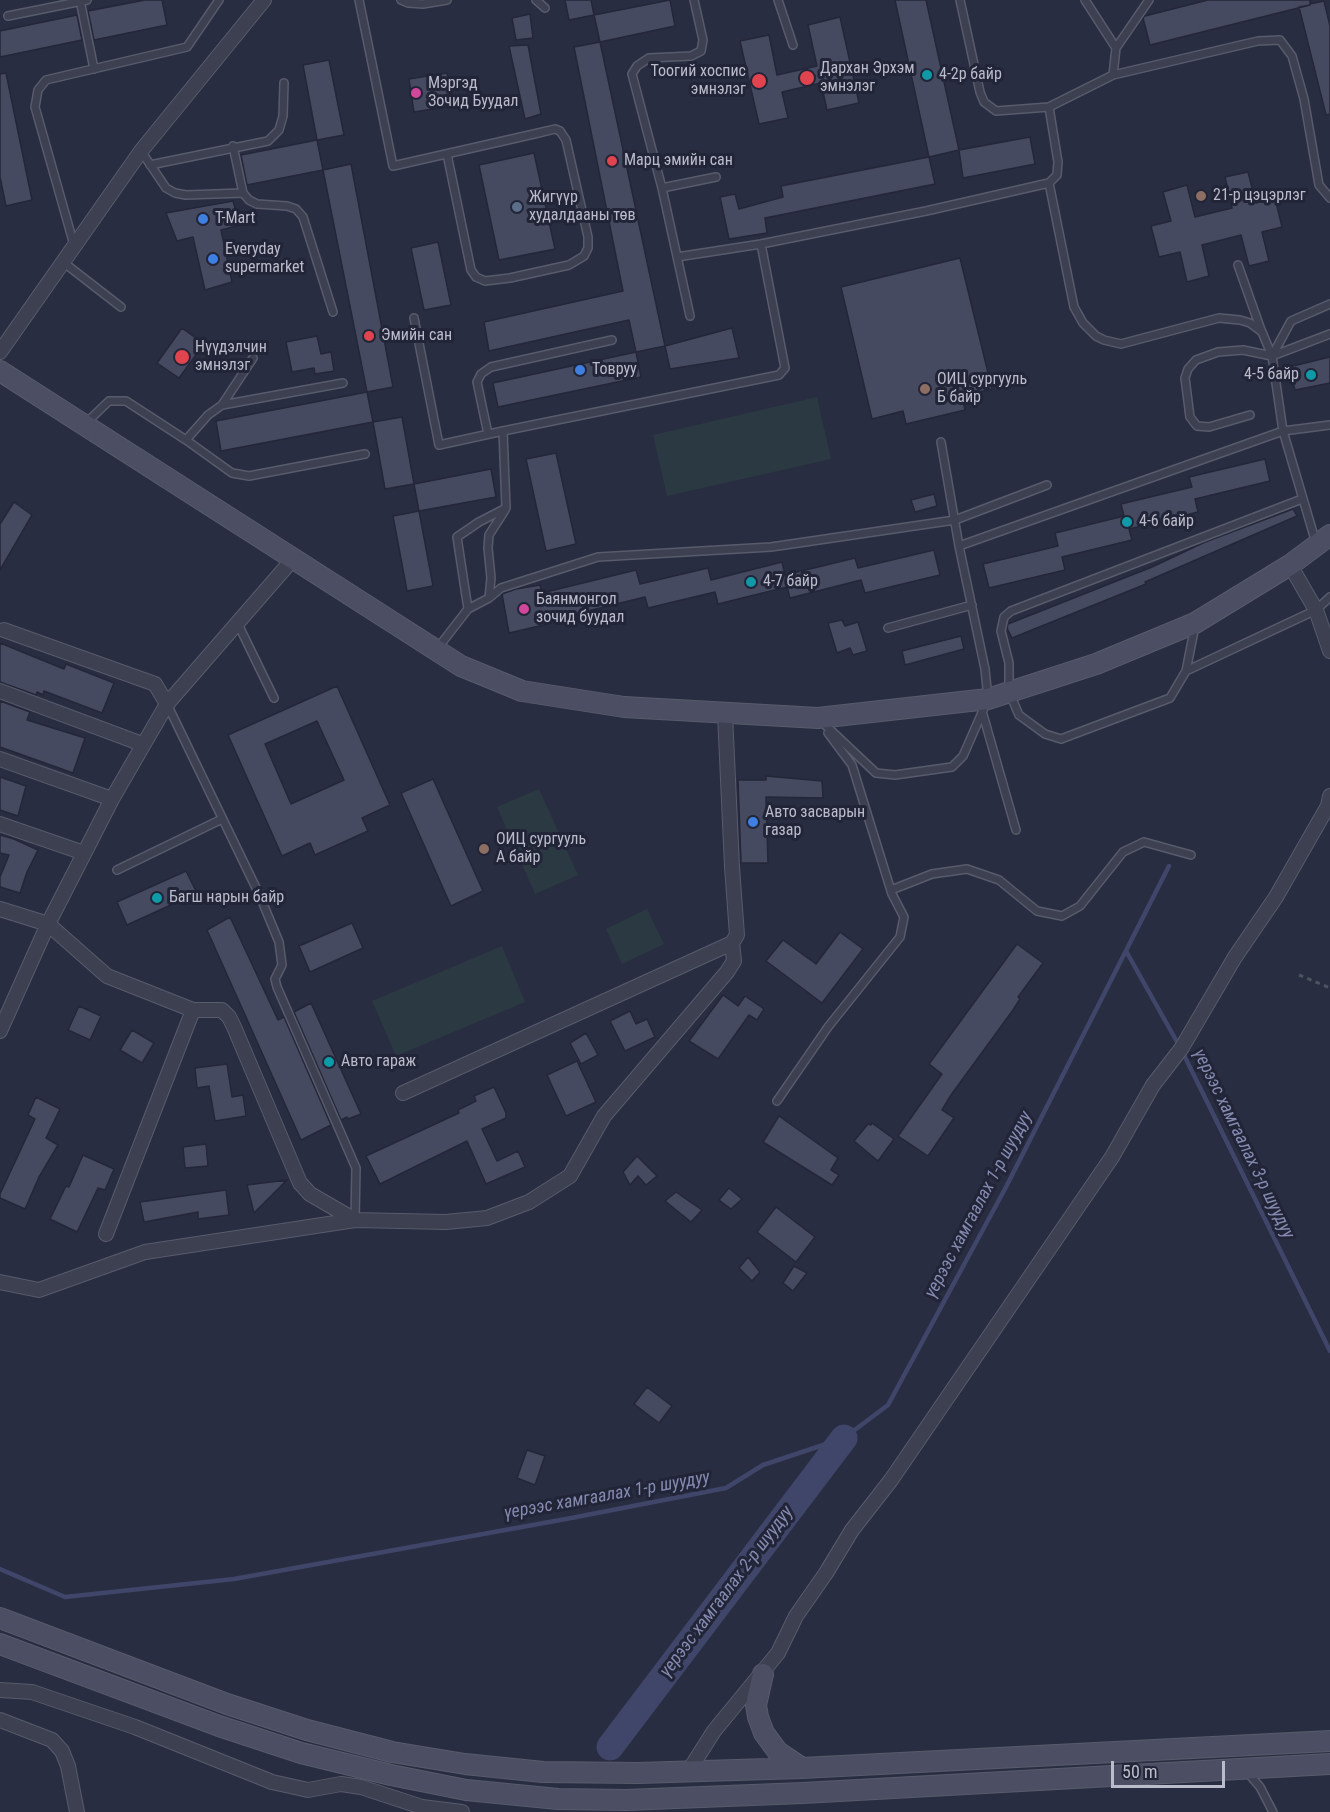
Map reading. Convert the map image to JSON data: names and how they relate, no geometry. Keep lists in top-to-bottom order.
{
  "water": ["үерээс хамгаалах 3-р шуудуу", "үерээс хамгаалах 1-р шуудуу", "үерээс хамгаалах 2-р шуудуу"],
  "places": [
    "4-2р байр",
    "Дархан Эрхэм эмнэлэг",
    "Тоогий хоспис эмнэлэг",
    "Мэргэд Зочид Буудал",
    "Марц эмийн сан",
    "21-р цэцэрлэг",
    "Жигүүр худалдааны төв",
    "T-Mart",
    "Everyday supermarket",
    "Эмийн сан",
    "Нүүдэлчин эмнэлэг",
    "Товруу",
    "4-5 байр",
    "ОИЦ сургууль Б байр",
    "4-6 байр",
    "4-7 байр",
    "Баянмонгол зочид буудал",
    "Авто засварын газар",
    "ОИЦ сургууль А байр",
    "Багш нарын байр",
    "Авто гараж"
  ],
  "scale_bar": "50 m"
}
